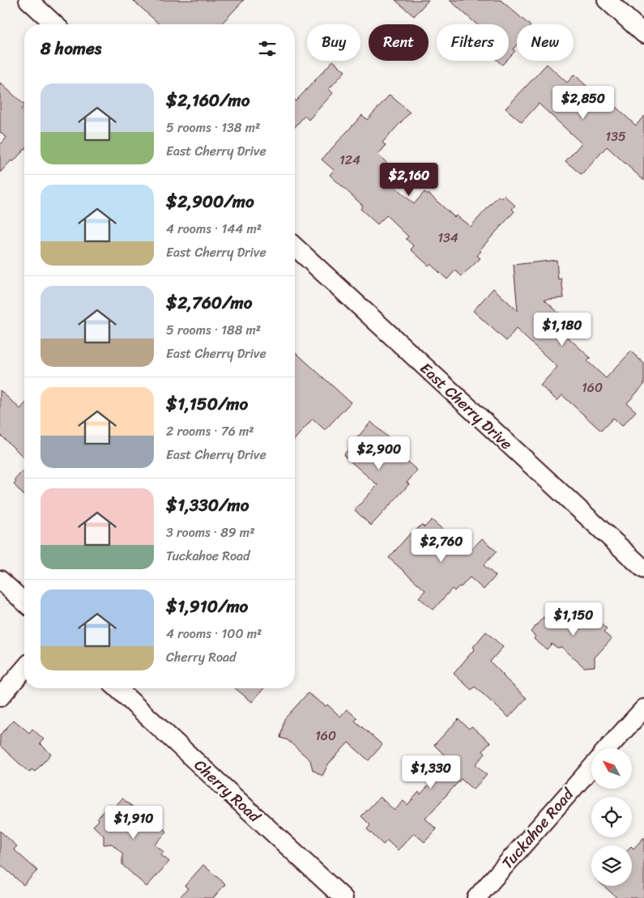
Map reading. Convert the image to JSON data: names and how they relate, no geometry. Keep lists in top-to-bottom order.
{
  "streets": {
    "street": ["East Cherry Drive", "Cherry Road", "Tuckahoe Road"]
  },
  "house_numbers": [
    "135",
    "124",
    "134",
    "160",
    "160"
  ],
  "north": "top left",
  "page": {
    "chip": [
      "Buy",
      "Rent",
      "Filters",
      "New"
    ],
    "heading": "8 homes",
    "list": [
      {
        "name": "$2,160/mo",
        "note": "5 rooms · 138 m² · East Cherry Drive"
      },
      {
        "name": "$2,900/mo",
        "note": "4 rooms · 144 m² · East Cherry Drive"
      },
      {
        "name": "$2,760/mo",
        "note": "5 rooms · 188 m² · East Cherry Drive"
      },
      {
        "name": "$1,150/mo",
        "note": "2 rooms · 76 m² · East Cherry Drive"
      },
      {
        "name": "$1,330/mo",
        "note": "3 rooms · 89 m² · Tuckahoe Road"
      },
      {
        "name": "$1,910/mo",
        "note": "4 rooms · 100 m² · Cherry Road"
      }
    ],
    "price": [
      "$2,850",
      "$2,160",
      "$1,180",
      "$2,900",
      "$2,760",
      "$1,150",
      "$1,330",
      "$1,910"
    ]
  }
}
